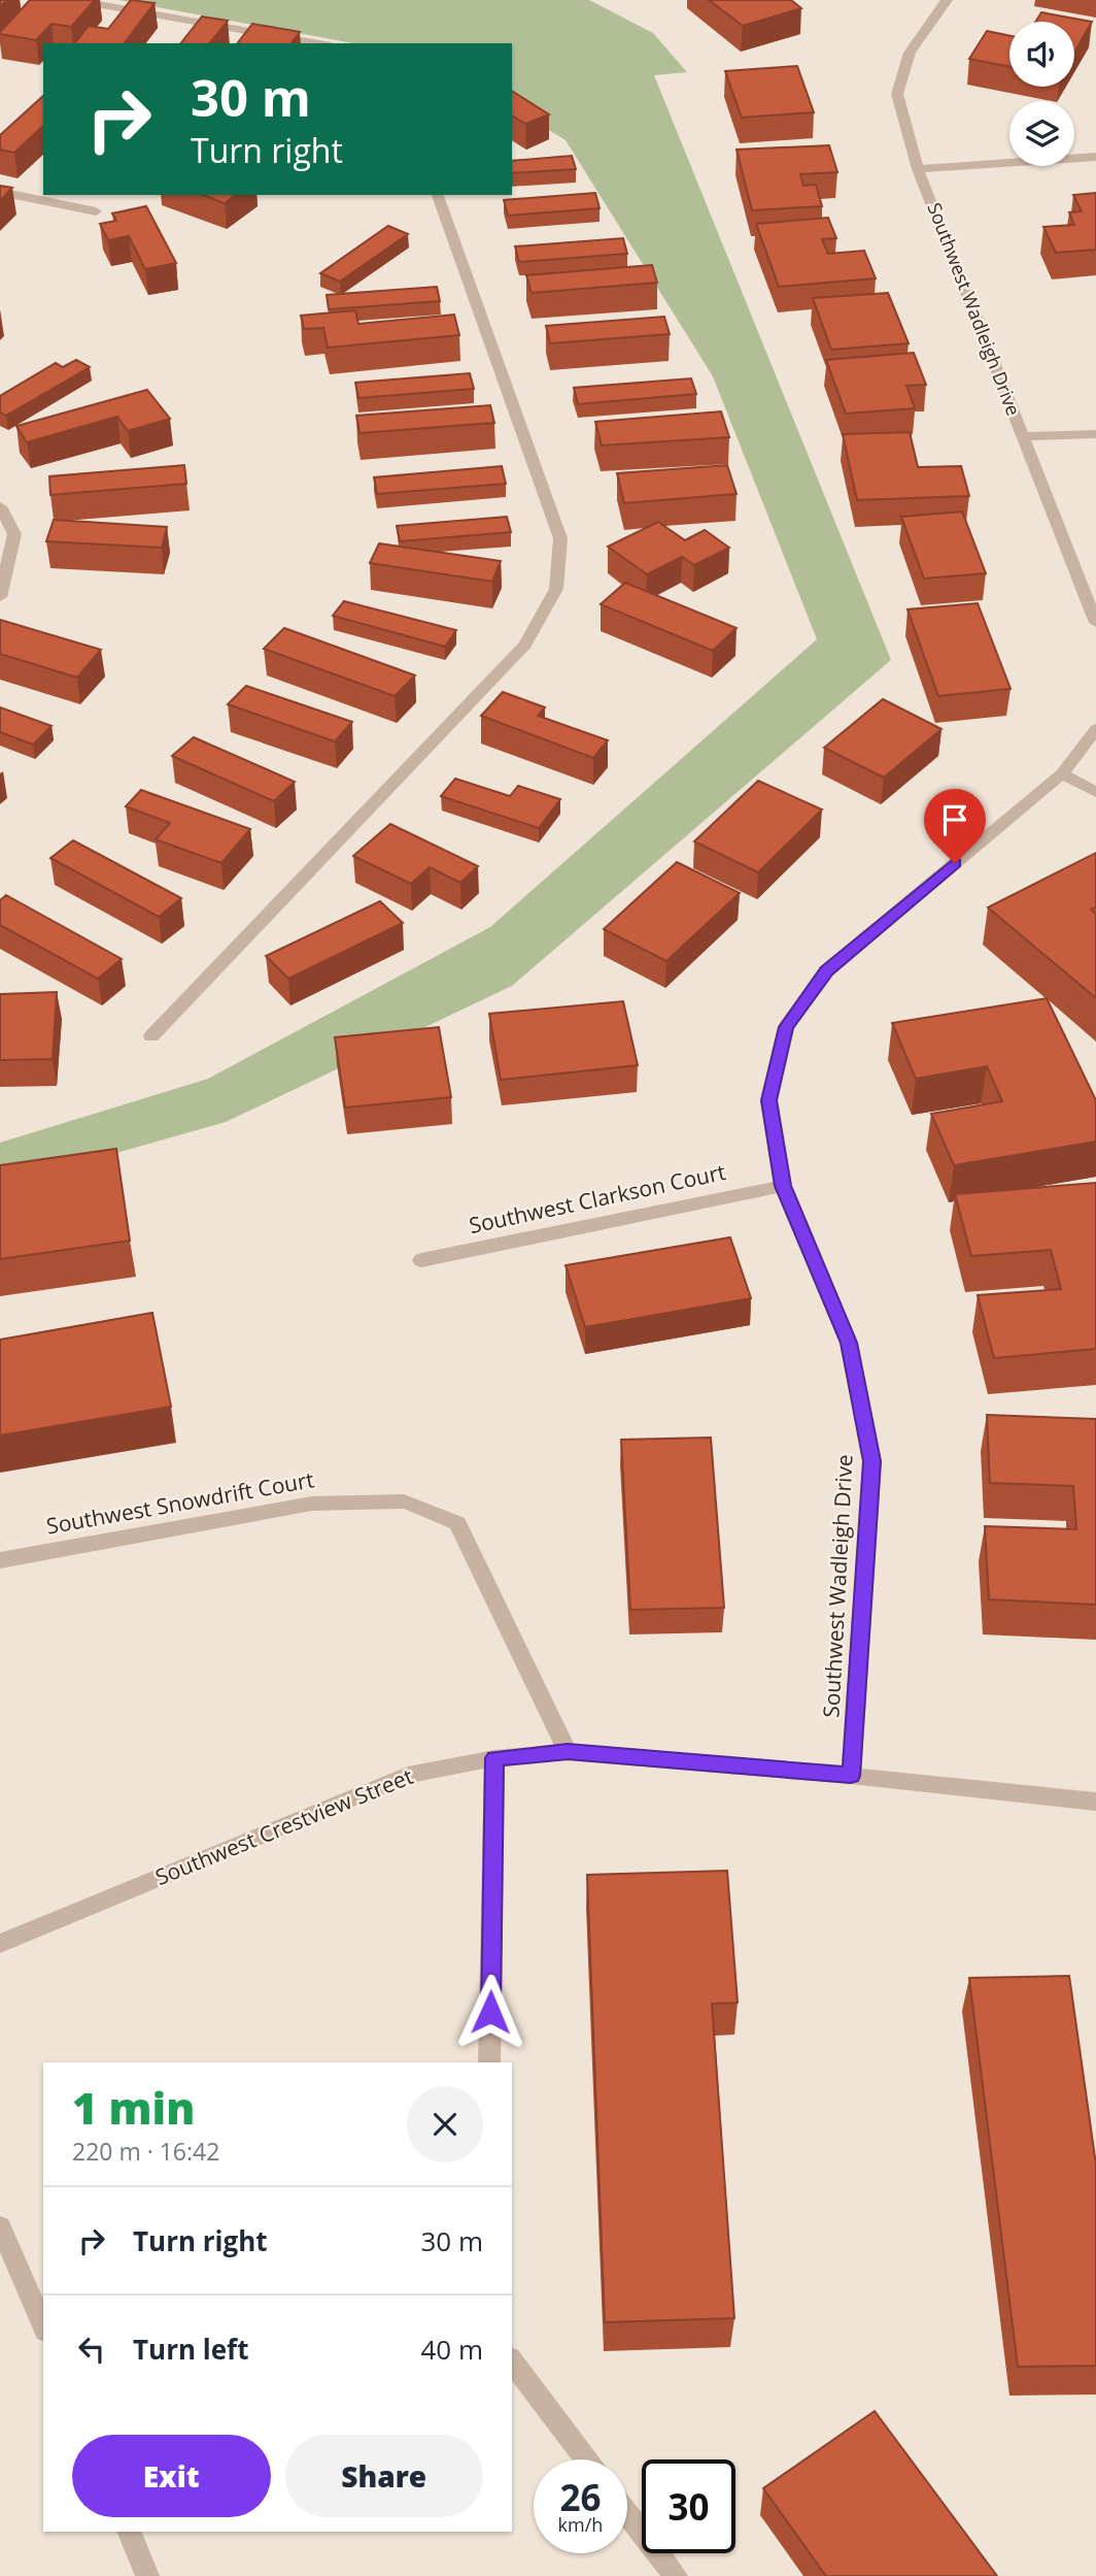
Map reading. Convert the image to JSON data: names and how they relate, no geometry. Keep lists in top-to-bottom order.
{
  "streets": {
    "street": [
      "Southwest Wadleigh Drive",
      "Southwest Clarkson Court",
      "Southwest Snowdrift Court",
      "Southwest Crestview Street"
    ]
  },
  "crossings": [
    ["Southwest Wadleigh Drive", "Southwest Clarkson Court"],
    ["Southwest Wadleigh Drive", "Southwest Crestview Street"],
    ["Southwest Snowdrift Court", "Southwest Crestview Street"]
  ],
  "page": {
    "turn": ["30 m", "Turn right"],
    "heading": ["1 min", "220 m · 16:42"],
    "list": [
      {
        "name": "Turn right",
        "value": "30 m"
      },
      {
        "name": "Turn left",
        "value": "40 m"
      }
    ],
    "buttons": ["Exit", "Share"],
    "speed": "26 km/h",
    "limit": "30"
  }
}
